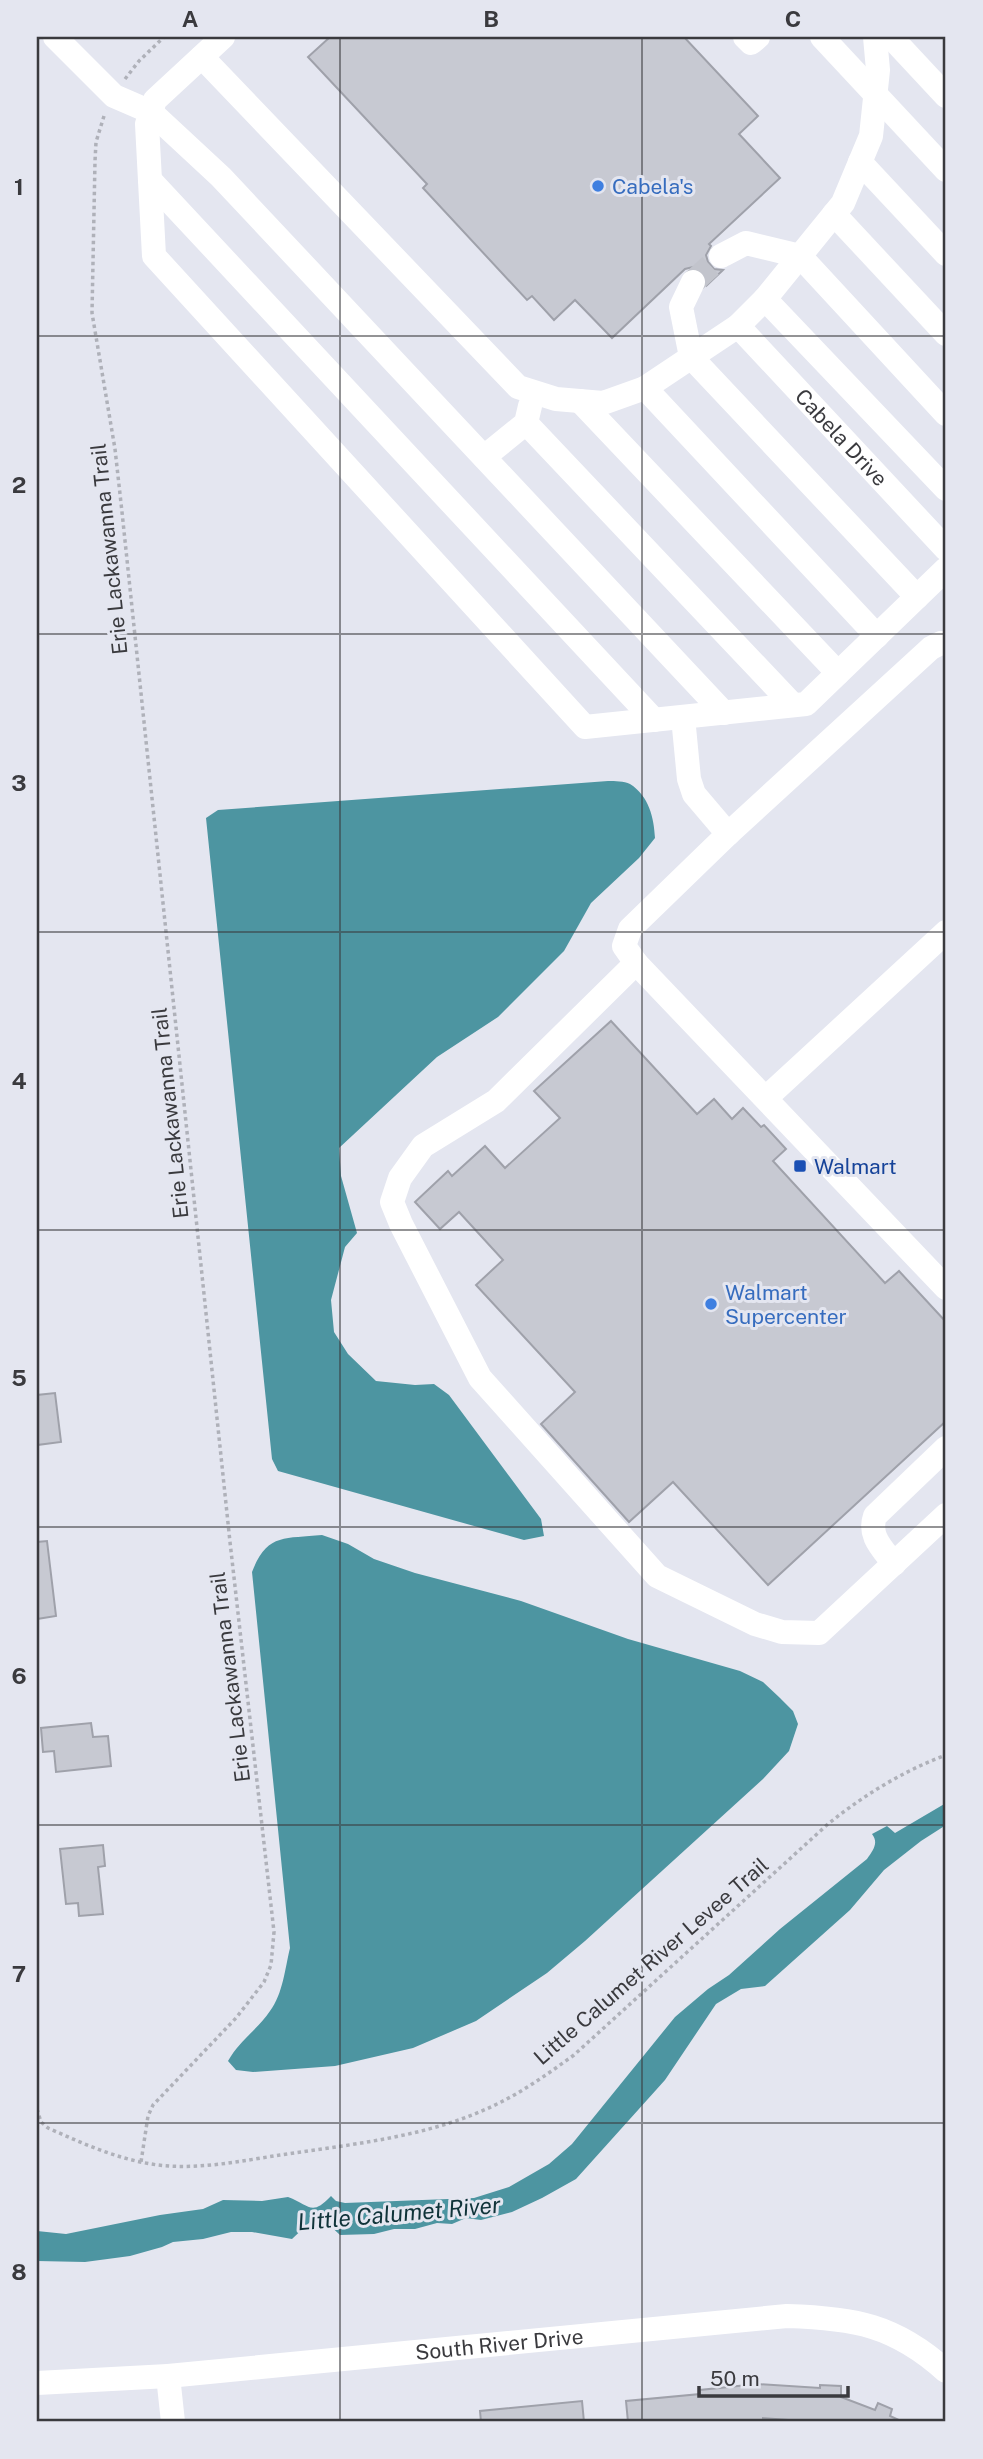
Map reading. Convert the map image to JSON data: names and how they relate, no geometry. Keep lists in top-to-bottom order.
{
  "streets": {
    "street": ["Cabela Drive", "South River Drive"],
    "path": ["Erie Lackawanna Trail", "Little Calumet River Levee Trail"]
  },
  "crossings": [
    ["Erie Lackawanna Trail", "Little Calumet River Levee Trail"]
  ],
  "water": ["Little Calumet River"],
  "places": {
    "other": ["Cabela's", "Walmart Supercenter"],
    "transit": ["Walmart"]
  },
  "scale_bar": "50 m",
  "grid": {
    "columns": ["A", "B", "C"],
    "rows": [
      "1",
      "2",
      "3",
      "4",
      "5",
      "6",
      "7",
      "8"
    ]
  }
}
